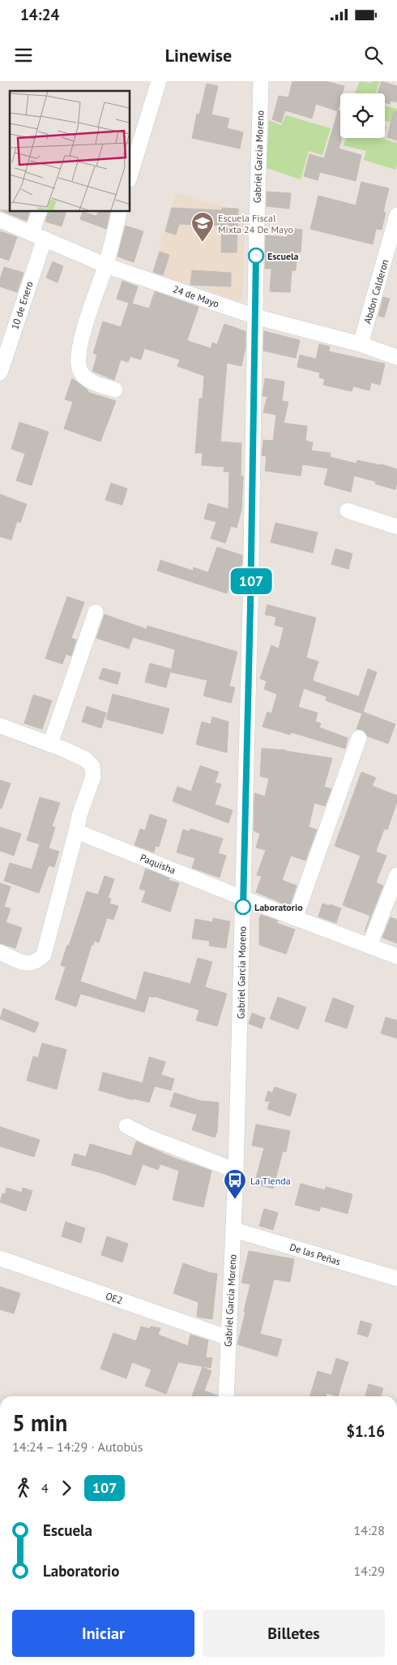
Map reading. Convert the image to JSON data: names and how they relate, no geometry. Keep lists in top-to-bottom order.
{
  "streets": {
    "street": [
      "Gabriel Garcia Moreno",
      "Abdon Calderon",
      "24 de Mayo",
      "10 de Enero",
      "Paquisha",
      "De las Peñas",
      "OE2"
    ]
  },
  "crossings": [
    ["Gabriel Garcia Moreno", "24 de Mayo"],
    ["Gabriel Garcia Moreno", "Paquisha"],
    ["Gabriel Garcia Moreno", "De las Peñas"],
    ["Gabriel Garcia Moreno", "OE2"],
    ["Abdon Calderon", "24 de Mayo"],
    ["24 de Mayo", "10 de Enero"]
  ],
  "places": {
    "school or university": ["Escuela Fiscal Mixta 24 De Mayo"],
    "other": ["Escuela", "Laboratorio"],
    "bus stop": ["La Tienda"]
  },
  "lines": ["bus line 107"],
  "page": {
    "status": "14:24",
    "header": "Linewise",
    "on_map": "107",
    "heading": ["5 min", "14:24 – 14:29 · Autobús", "$1.16"],
    "legs": ["4", "107"],
    "list": [
      {
        "name": "Escuela",
        "value": "14:28"
      },
      {
        "name": "Laboratorio",
        "value": "14:29"
      }
    ],
    "buttons": ["Iniciar", "Billetes"]
  }
}
